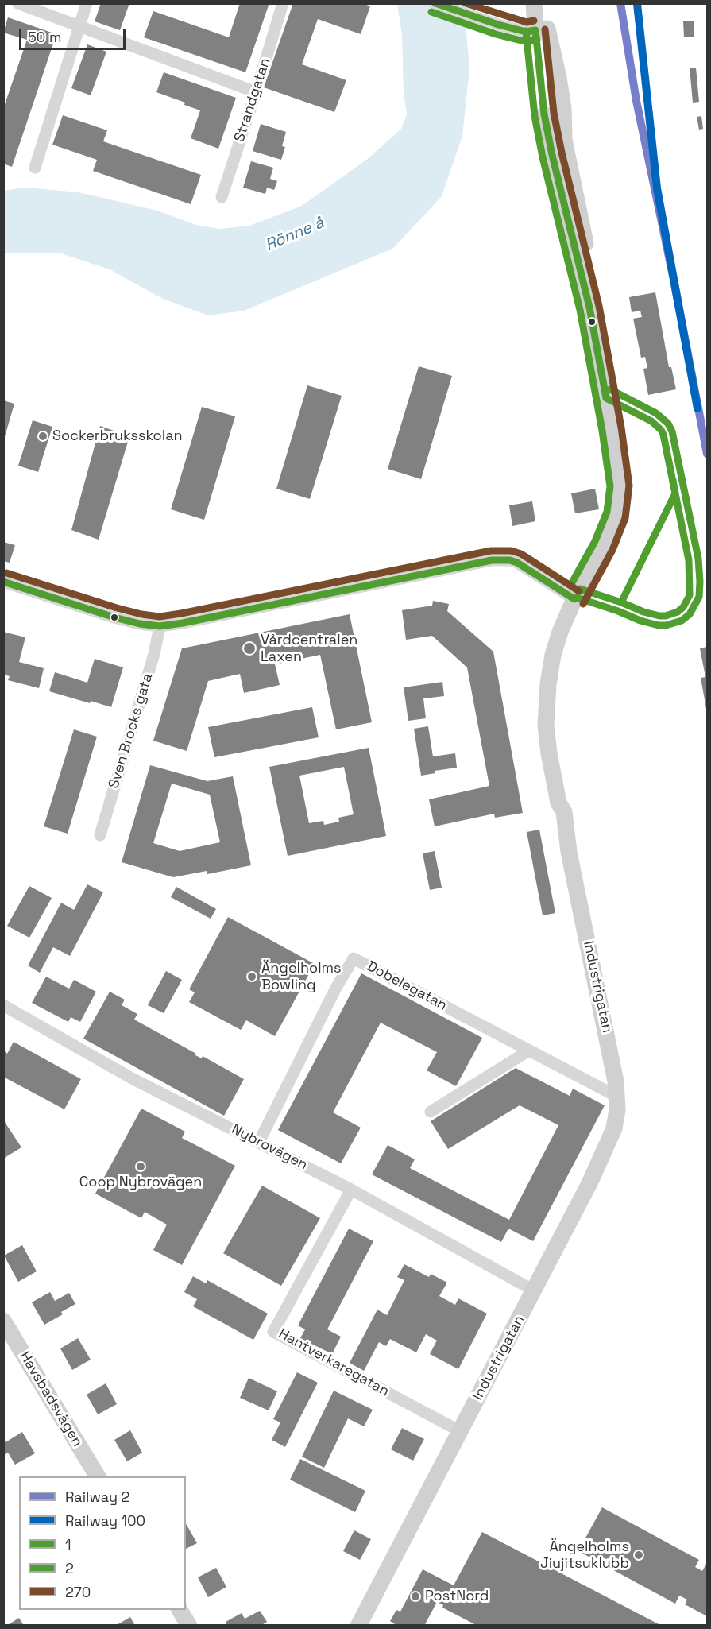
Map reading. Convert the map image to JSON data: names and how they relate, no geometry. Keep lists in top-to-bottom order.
{
  "streets": {
    "street": [
      "Strandgatan",
      "Sven Brocks gata",
      "Dobelegatan",
      "Industrigatan",
      "Nybrovägen",
      "Hantverkaregatan",
      "Havsbadsvägen"
    ]
  },
  "crossings": [
    ["Dobelegatan", "Industrigatan"],
    ["Dobelegatan", "Nybrovägen"],
    ["Industrigatan", "Nybrovägen"],
    ["Industrigatan", "Hantverkaregatan"],
    ["Nybrovägen", "Hantverkaregatan"]
  ],
  "water": ["Rönne å"],
  "places": [
    "Sockerbruksskolan",
    "Vårdcentralen Laxen",
    "Ängelholms Bowling",
    "Coop Nybrovägen",
    "Ängelholms Jiujitsuklubb",
    "PostNord"
  ],
  "lines": [
    "rail line 2",
    "transit line 1",
    "transit line 270",
    "rail line 100",
    "transit line 2"
  ],
  "legend": [
    "Railway 2",
    "Railway 100",
    "1",
    "2",
    "270"
  ],
  "scale_bar": "50 m"
}
